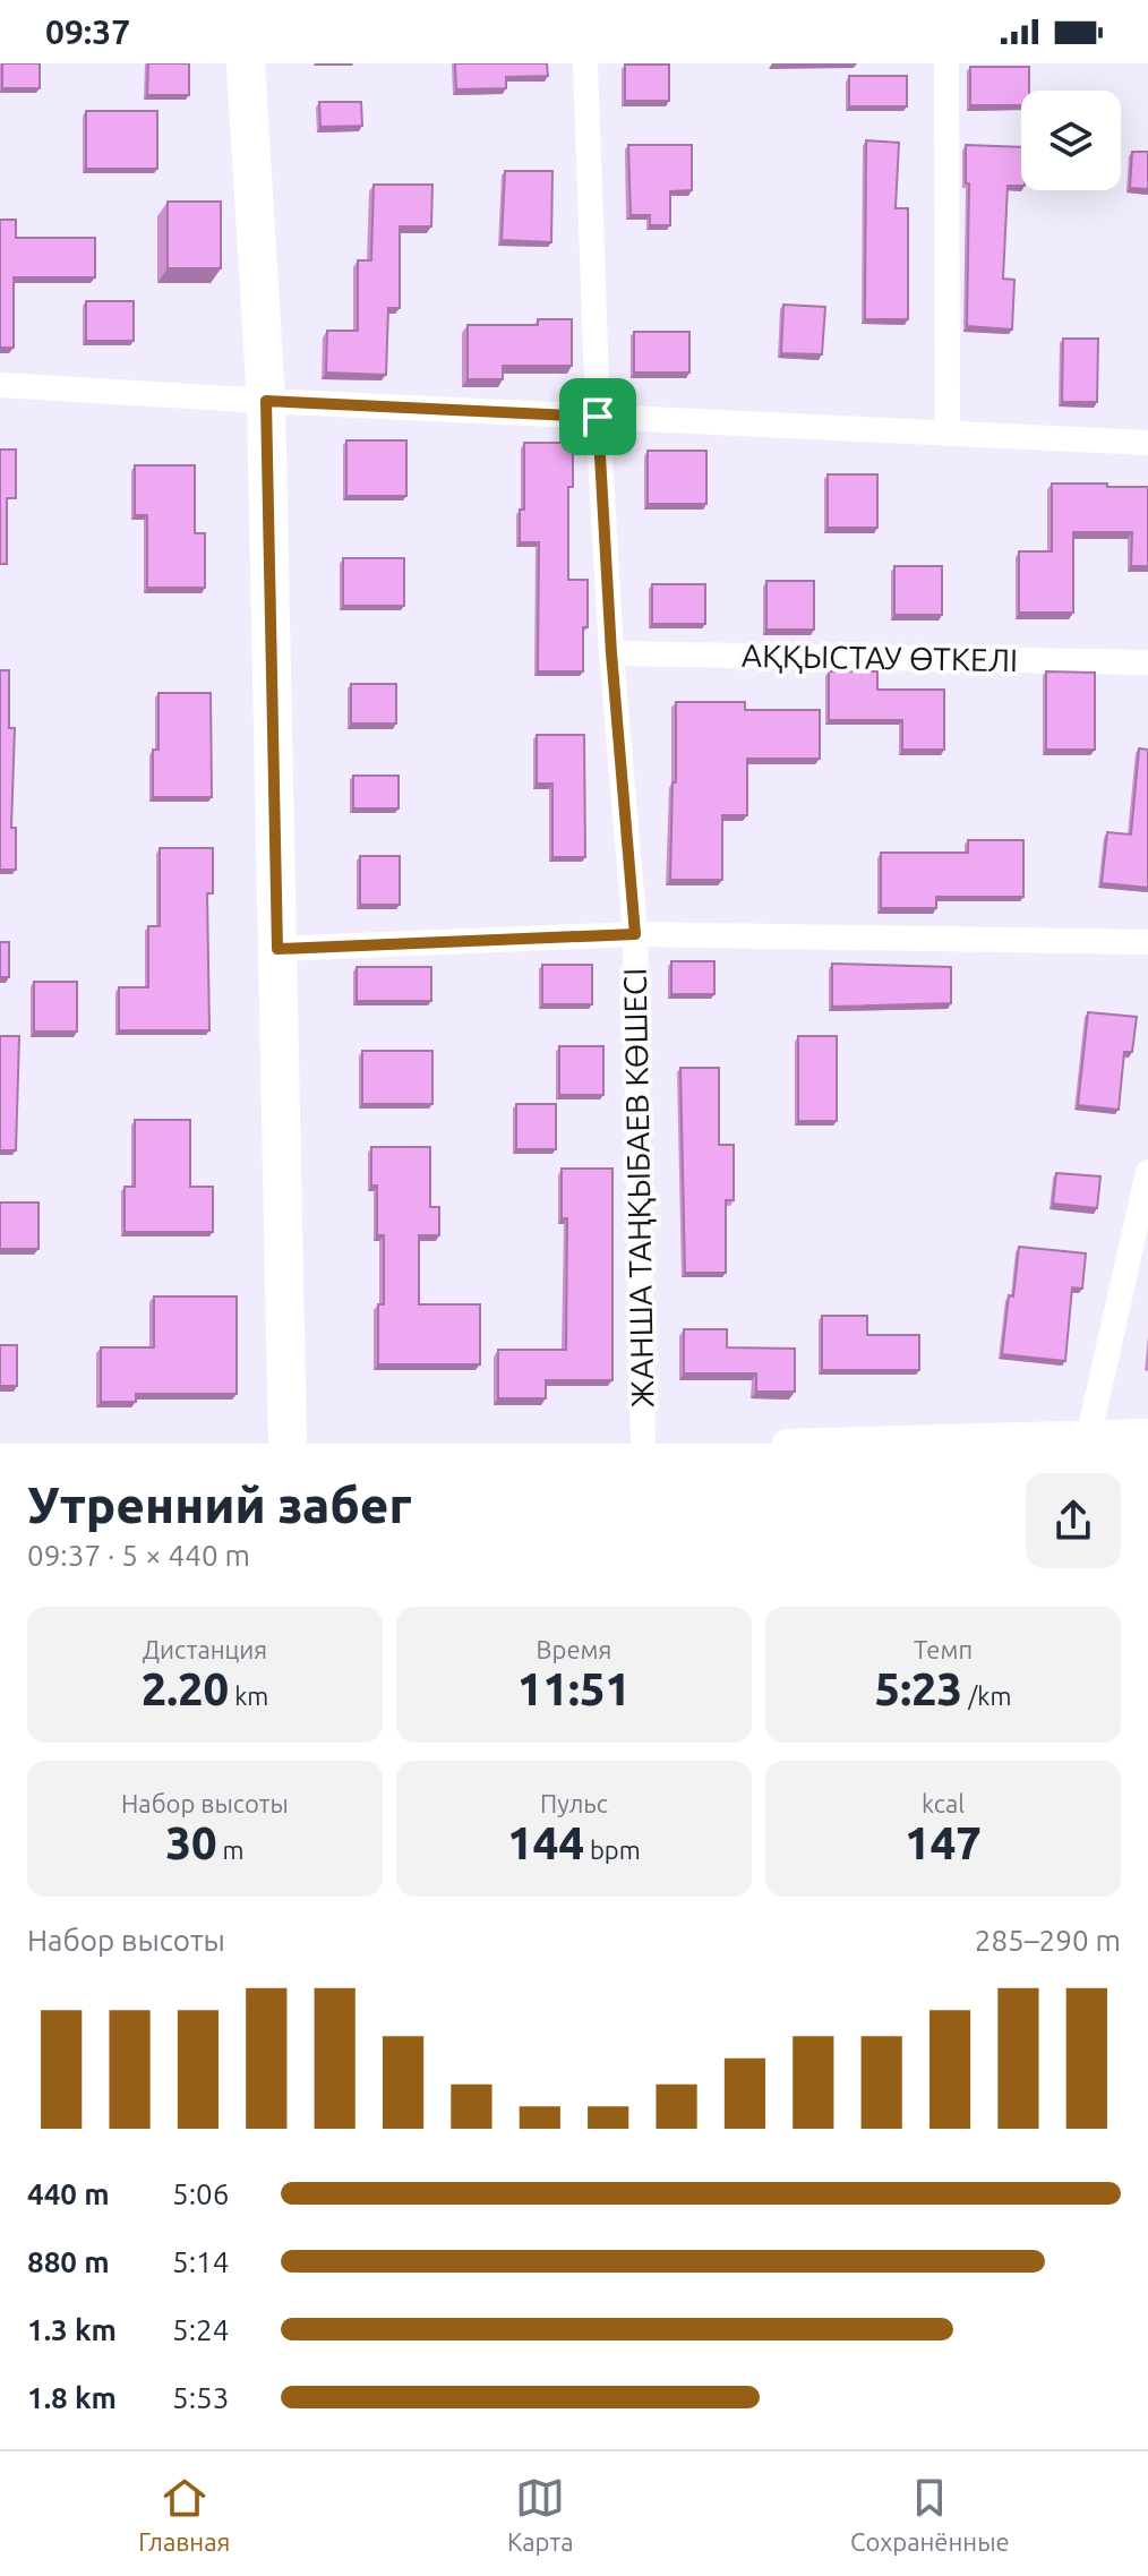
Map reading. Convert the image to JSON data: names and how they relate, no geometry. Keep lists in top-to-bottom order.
{
  "streets": {
    "street": ["АҚҚЫСТАУ ӨТКЕЛІ", "ЖАНША ТАҢҚЫБАЕВ КӨШЕСІ"]
  },
  "crossings": [
    ["АҚҚЫСТАУ ӨТКЕЛІ", "ЖАНША ТАҢҚЫБАЕВ КӨШЕСІ"]
  ],
  "page": {
    "status": "09:37",
    "heading": ["Утренний забег", "09:37 · 5 × 440 m"],
    "stats": [
      ["Дистанция", "2.20 km"],
      ["Время", "11:51"],
      ["Темп", "5:23 /km"],
      ["Набор высоты", "30 m"],
      ["Пульс", "144 bpm"],
      ["kcal", "147"]
    ],
    "chart": ["Набор высоты", "285–290 m"],
    "list": [
      {
        "name": "440 m",
        "note": "5:06"
      },
      {
        "name": "880 m",
        "note": "5:14"
      },
      {
        "name": "1.3 km",
        "note": "5:24"
      },
      {
        "name": "1.8 km",
        "note": "5:53"
      }
    ],
    "tabs": ["Главная", "Карта", "Сохранённые"]
  }
}
